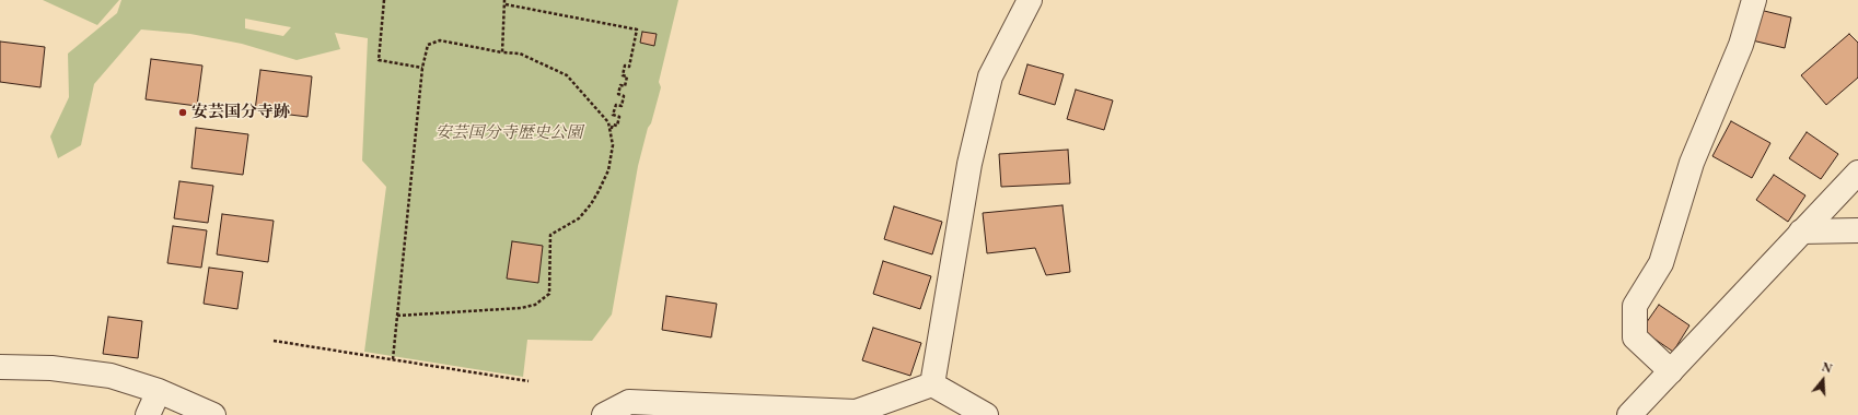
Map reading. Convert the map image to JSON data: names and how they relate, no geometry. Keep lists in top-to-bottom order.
{
  "parks": ["安芸国分寺歴史公園"],
  "places": ["安芸国分寺跡"],
  "north": "top"
}
